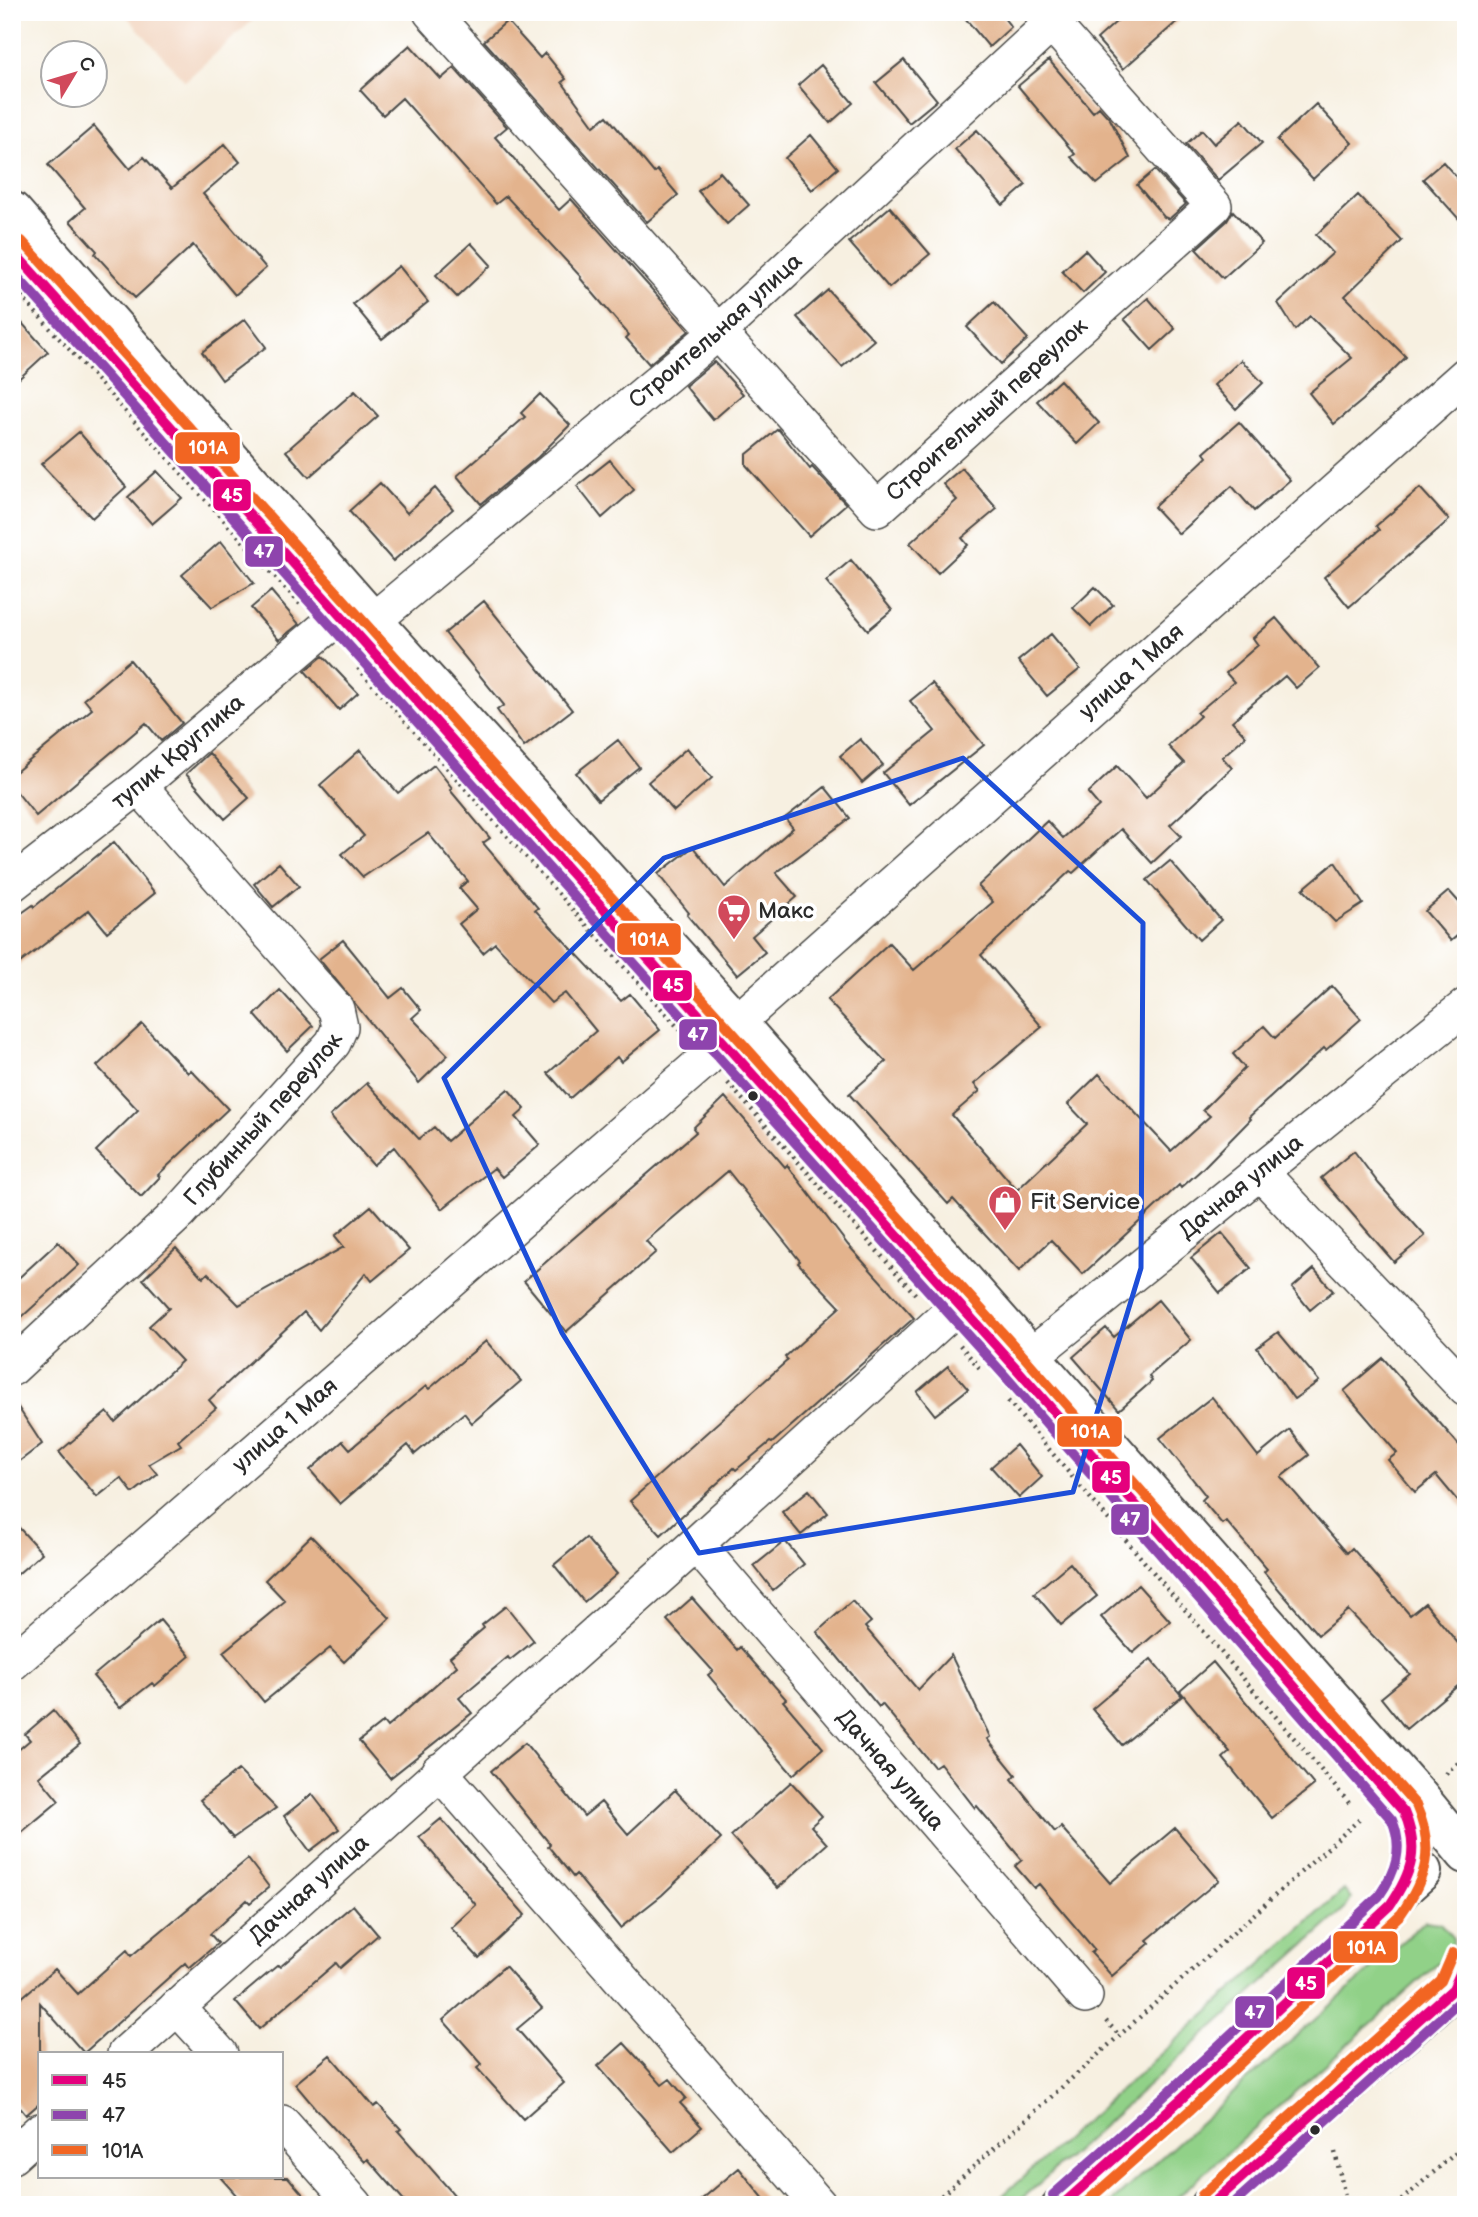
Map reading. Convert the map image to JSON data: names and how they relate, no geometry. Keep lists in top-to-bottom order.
{
  "streets": {
    "street": [
      "Строительная улица",
      "Строительный переулок",
      "улица 1 Мая",
      "тупик Круглика",
      "Глубинный переулок",
      "Дачная улица"
    ]
  },
  "crossings": [
    ["Строительная улица", "Строительный переулок"],
    ["Строительная улица", "тупик Круглика"],
    ["тупик Круглика", "Глубинный переулок"]
  ],
  "places": {
    "supermarket": ["Макс"],
    "shop": ["Fit Service"]
  },
  "lines": ["transit line 101А", "transit line 45", "transit line 47"],
  "legend": ["45", "47", "101А"],
  "north": "top right"
}
